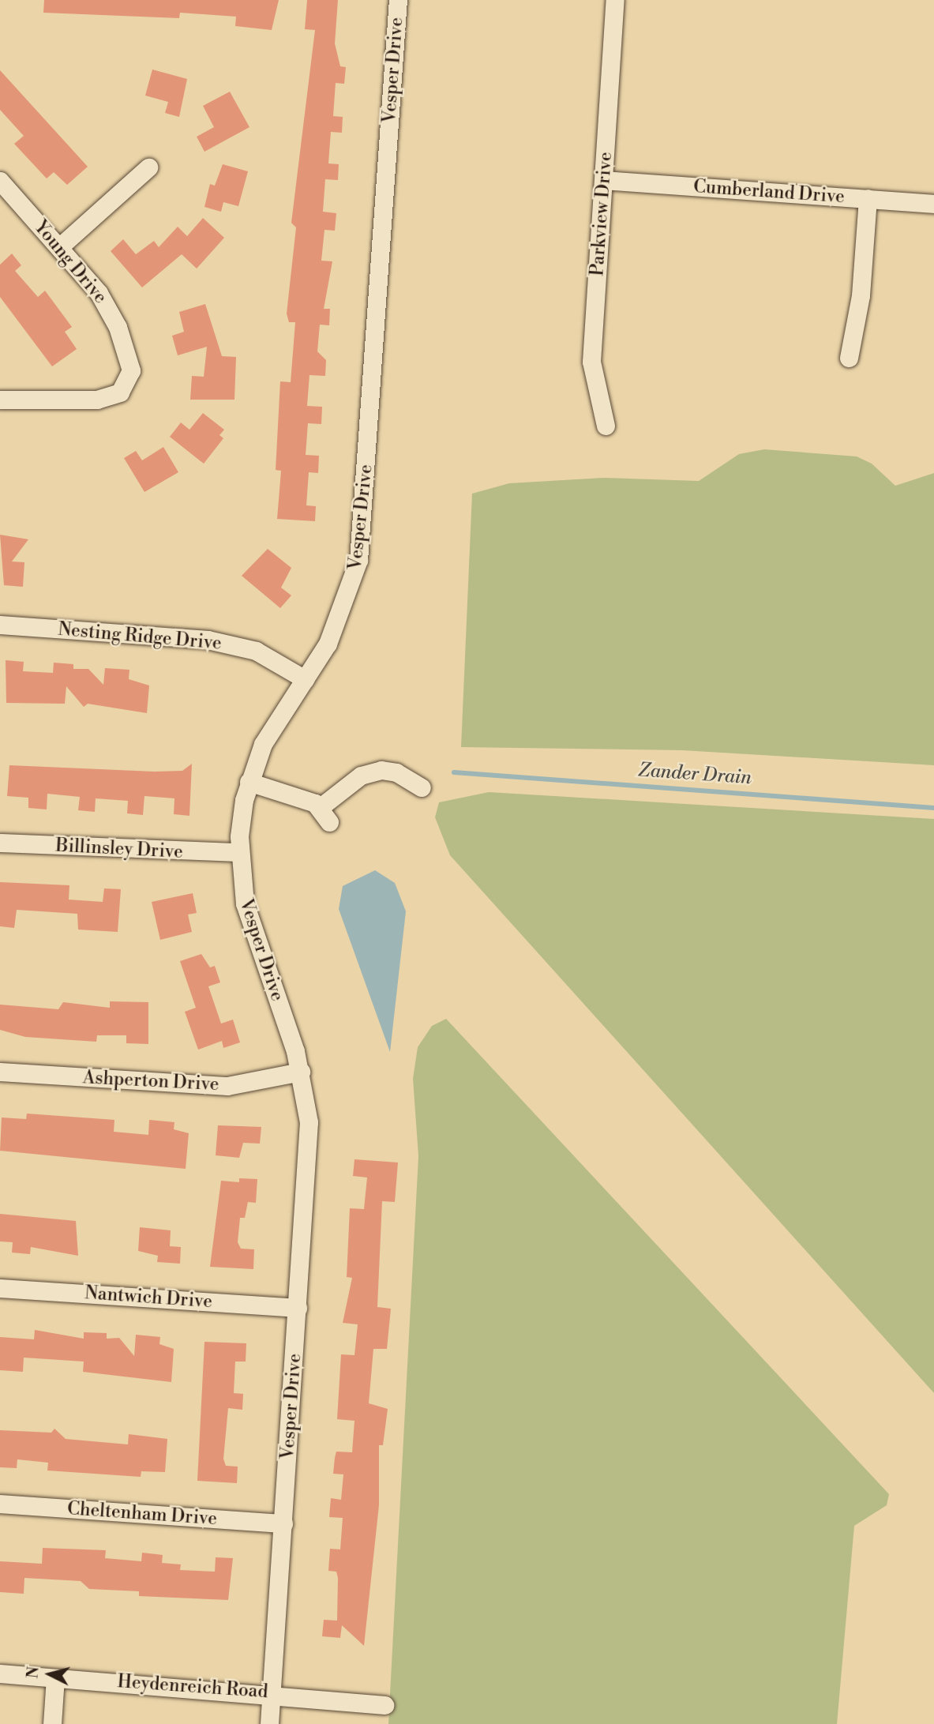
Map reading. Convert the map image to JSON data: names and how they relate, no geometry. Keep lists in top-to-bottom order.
{
  "streets": {
    "street": [
      "Vesper Drive",
      "Cumberland Drive",
      "Parkview Drive",
      "Young Drive",
      "Nesting Ridge Drive",
      "Billinsley Drive",
      "Ashperton Drive",
      "Nantwich Drive",
      "Cheltenham Drive",
      "Heydenreich Road"
    ]
  },
  "crossings": [
    ["Vesper Drive", "Nesting Ridge Drive"],
    ["Vesper Drive", "Billinsley Drive"],
    ["Vesper Drive", "Ashperton Drive"],
    ["Vesper Drive", "Nantwich Drive"],
    ["Vesper Drive", "Cheltenham Drive"],
    ["Vesper Drive", "Heydenreich Road"],
    ["Cumberland Drive", "Parkview Drive"]
  ],
  "water": ["Zander Drain"],
  "north": "left"
}
